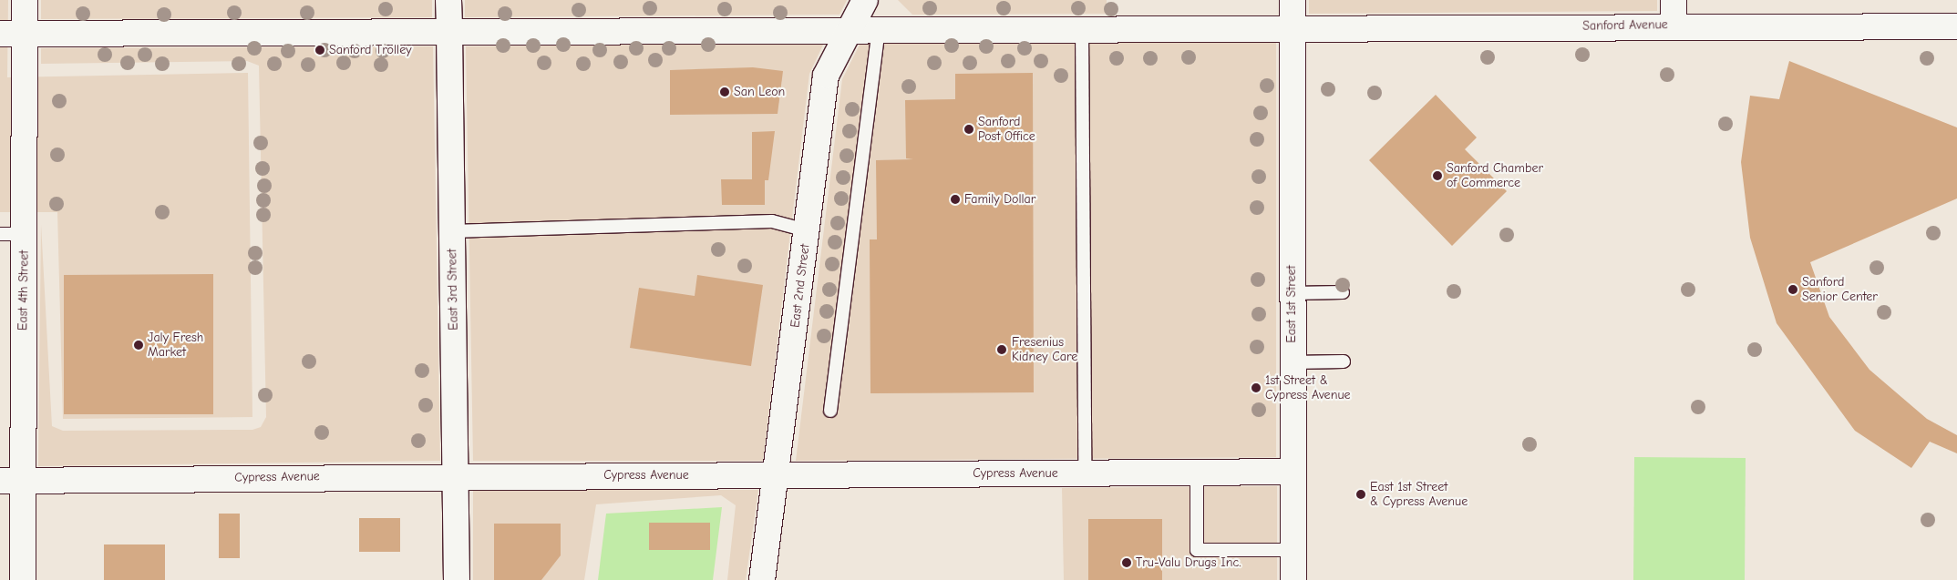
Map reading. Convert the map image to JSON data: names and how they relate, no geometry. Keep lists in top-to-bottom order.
{
  "streets": {
    "street": [
      "Sanford Avenue",
      "East 2nd Street",
      "East 3rd Street",
      "East 4th Street",
      "East 1st Street",
      "Cypress Avenue"
    ]
  },
  "crossings": [
    ["Sanford Avenue", "East 2nd Street"],
    ["Sanford Avenue", "East 3rd Street"],
    ["Sanford Avenue", "East 4th Street"],
    ["Sanford Avenue", "East 1st Street"],
    ["East 2nd Street", "Cypress Avenue"],
    ["East 3rd Street", "Cypress Avenue"],
    ["East 4th Street", "Cypress Avenue"],
    ["East 1st Street", "Cypress Avenue"]
  ],
  "places": [
    "Sanford Trolley",
    "San Leon",
    "Sanford Post Office",
    "Sanford Chamber of Commerce",
    "Family Dollar",
    "Sanford Senior Center",
    "Jaly Fresh Market",
    "Fresenius Kidney Care",
    "1st Street & Cypress Avenue",
    "East 1st Street & Cypress Avenue",
    "Tru-Valu Drugs Inc."
  ]
}
